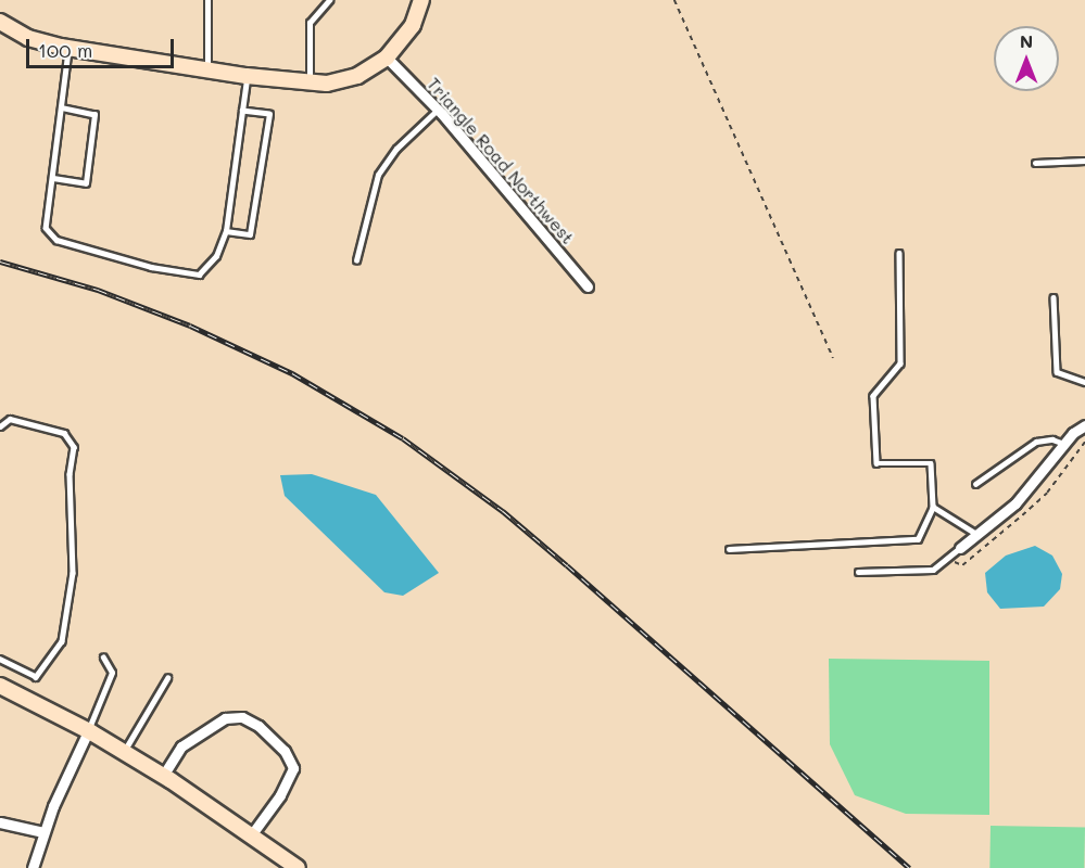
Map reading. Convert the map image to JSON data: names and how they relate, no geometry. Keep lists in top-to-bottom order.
{
  "streets": {
    "street": ["Triangle Road Northwest"]
  },
  "scale_bar": "100 m",
  "north": "top"
}
